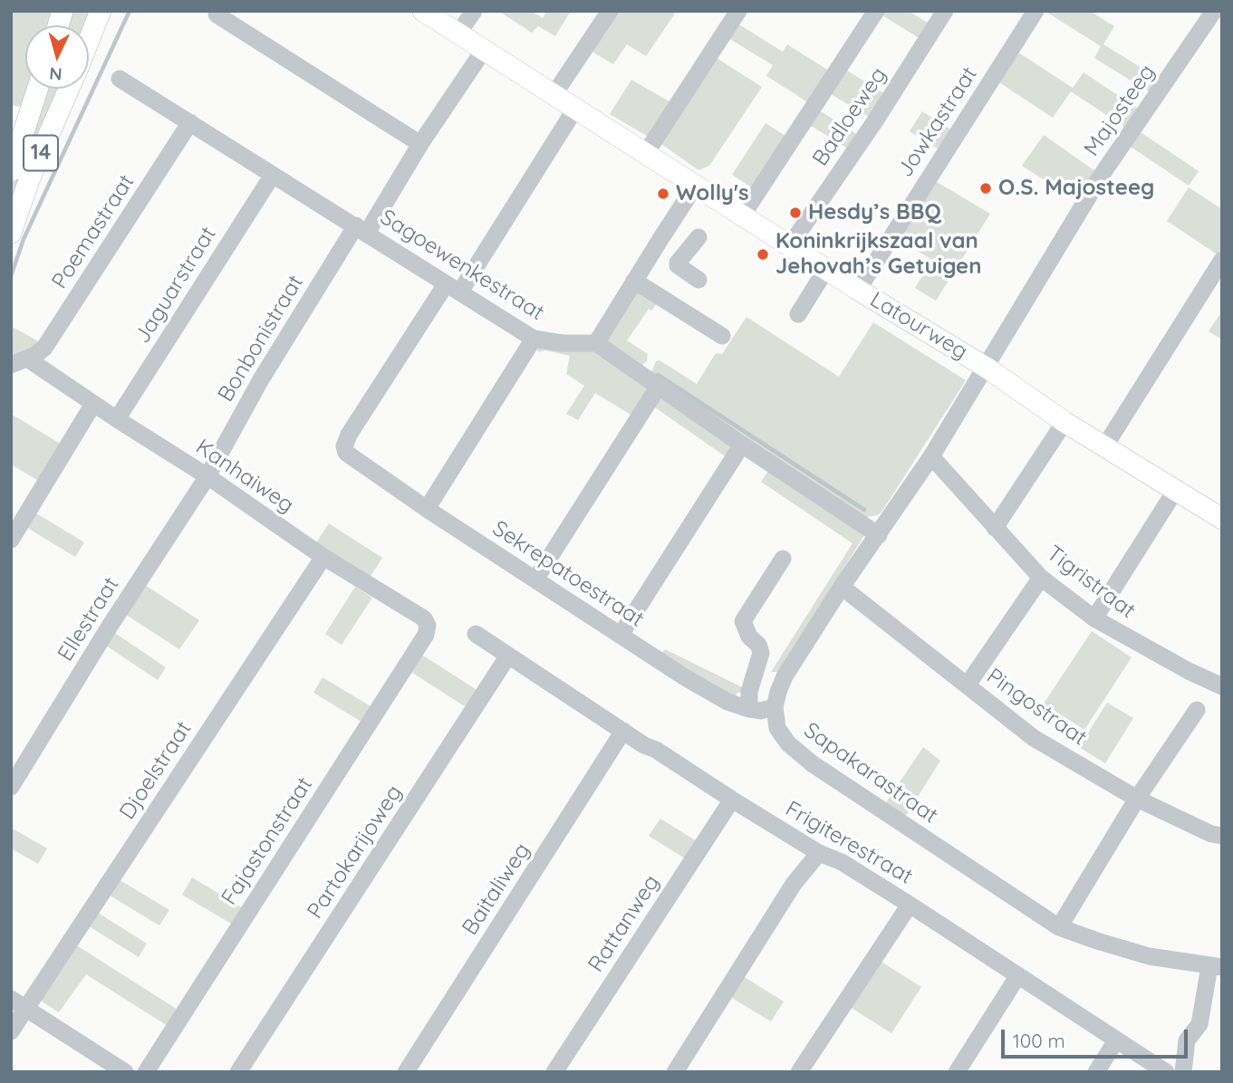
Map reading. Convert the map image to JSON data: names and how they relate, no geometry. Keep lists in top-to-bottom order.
{
  "streets": {
    "main road": ["14", "Latourweg"],
    "street": [
      "Majosteeg",
      "Badloeweg",
      "Jowkastraat",
      "Poemastraat",
      "Sagoewenkestraat",
      "Jaguarstraat",
      "Bonbonistraat",
      "Kanhaiweg",
      "Sekrepatoestraat",
      "Tigristraat",
      "Ellestraat",
      "Pingostraat",
      "Djoelstraat",
      "Sapakarastraat",
      "Fajastonstraat",
      "Frigiterestraat",
      "Partokarijoweg",
      "Baitaliweg",
      "Rattanweg"
    ]
  },
  "crossings": [
    ["Majosteeg", "Latourweg"],
    ["Badloeweg", "Latourweg"],
    ["Jowkastraat", "Latourweg"],
    ["Poemastraat", "Sagoewenkestraat"],
    ["Poemastraat", "Kanhaiweg"],
    ["Sagoewenkestraat", "Jaguarstraat"],
    ["Sagoewenkestraat", "Bonbonistraat"],
    ["Sagoewenkestraat", "Sekrepatoestraat"],
    ["Jaguarstraat", "Kanhaiweg"],
    ["Latourweg", "Bonbonistraat"],
    ["Bonbonistraat", "Kanhaiweg"],
    ["Bonbonistraat", "Ellestraat"],
    ["Kanhaiweg", "Ellestraat"],
    ["Kanhaiweg", "Djoelstraat"],
    ["Kanhaiweg", "Fajastonstraat"],
    ["Sekrepatoestraat", "Sapakarastraat"],
    ["Frigiterestraat", "Partokarijoweg"],
    ["Frigiterestraat", "Baitaliweg"],
    ["Frigiterestraat", "Rattanweg"]
  ],
  "places": [
    "O.S. Majosteeg",
    "Wolly's",
    "Hesdy’s BBQ",
    "Koninkrijkszaal van Jehovah’s Getuigen"
  ],
  "scale_bar": "100 m",
  "north": "bottom"
}
